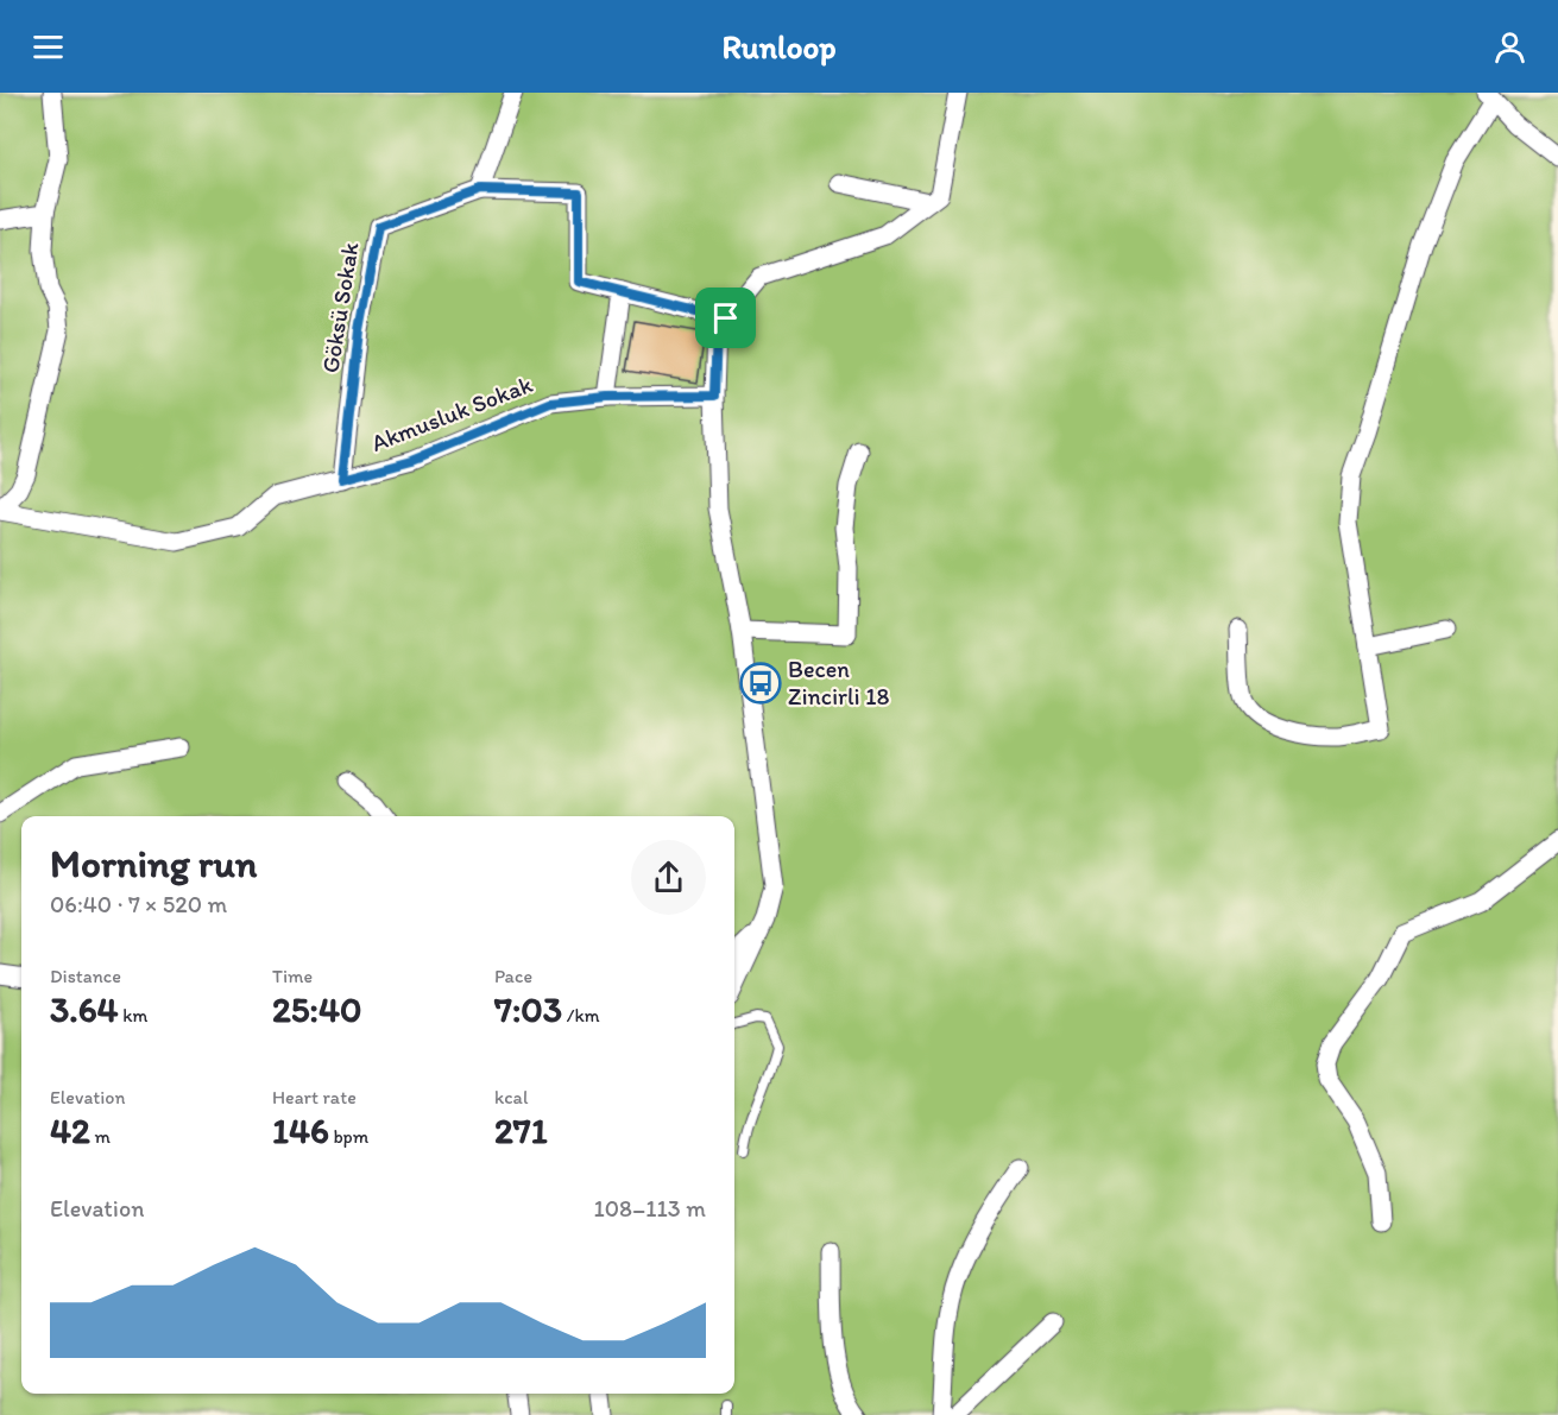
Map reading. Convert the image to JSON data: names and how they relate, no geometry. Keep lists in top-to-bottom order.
{
  "streets": {
    "street": ["Göksü Sokak", "Akmusluk Sokak"]
  },
  "crossings": [
    ["Göksü Sokak", "Akmusluk Sokak"]
  ],
  "places": {
    "bus stop": ["Becen Zincirli 18"]
  },
  "page": {
    "header": "Runloop",
    "heading": ["Morning run", "06:40 · 7 × 520 m"],
    "stats": [
      ["Distance", "3.64 km"],
      ["Time", "25:40"],
      ["Pace", "7:03 /km"],
      ["Elevation", "42 m"],
      ["Heart rate", "146 bpm"],
      ["kcal", "271"]
    ],
    "chart": ["Elevation", "108–113 m"]
  }
}
